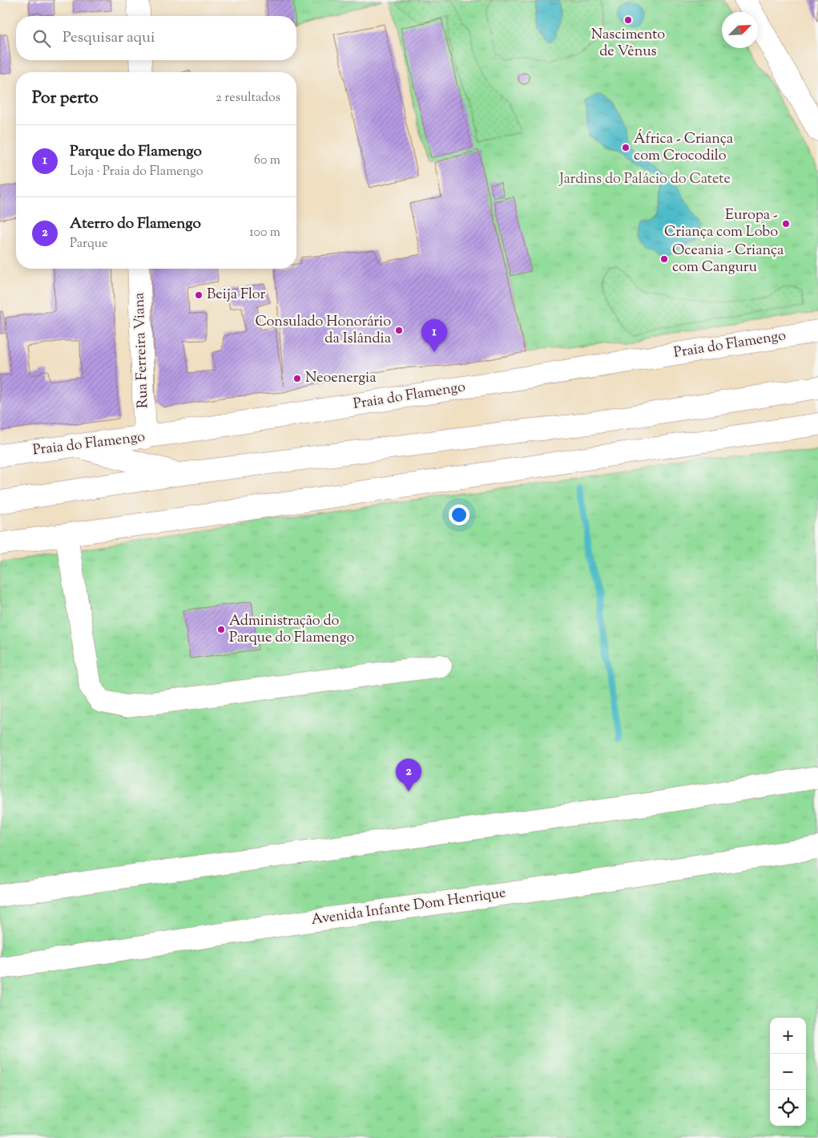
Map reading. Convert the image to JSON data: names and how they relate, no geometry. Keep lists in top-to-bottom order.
{
  "streets": {
    "main road": ["Praia do Flamengo", "Rua Ferreira Viana", "Avenida Infante Dom Henrique"]
  },
  "crossings": [
    ["Praia do Flamengo", "Rua Ferreira Viana"]
  ],
  "parks": ["Jardins do Palácio do Catete"],
  "places": [
    "Nascimento de Vênus",
    "África - Criança com Crocodilo",
    "Europa - Criança com Lobo",
    "Oceania - Criança com Canguru",
    "Beija Flor",
    "Consulado Honorário da Islândia",
    "Neoenergia",
    "Administração do Parque do Flamengo"
  ],
  "north": "top right",
  "page": {
    "search": "Pesquisar aqui",
    "heading": ["Por perto", "2 resultados"],
    "list": [
      {
        "mark": "1",
        "name": "Parque do Flamengo",
        "note": "Loja · Praia do Flamengo",
        "value": "60 m"
      },
      {
        "mark": "2",
        "name": "Aterro do Flamengo",
        "note": "Parque",
        "value": "100 m"
      }
    ],
    "pins": ["1", "2"],
    "map_buttons": ["+", "−"]
  }
}
